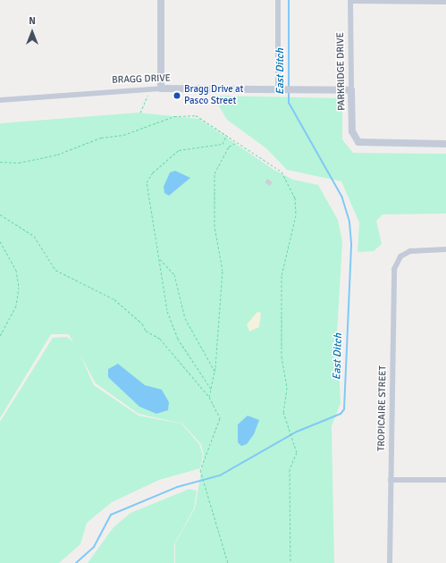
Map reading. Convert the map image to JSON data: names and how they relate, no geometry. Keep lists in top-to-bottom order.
{
  "streets": {
    "street": ["PARKRIDGE DRIVE", "BRAGG DRIVE", "TROPICAIRE STREET"]
  },
  "crossings": [
    ["PARKRIDGE DRIVE", "BRAGG DRIVE"]
  ],
  "water": ["East Ditch"],
  "places": ["Bragg Drive at Pasco Street"],
  "north": "top"
}
